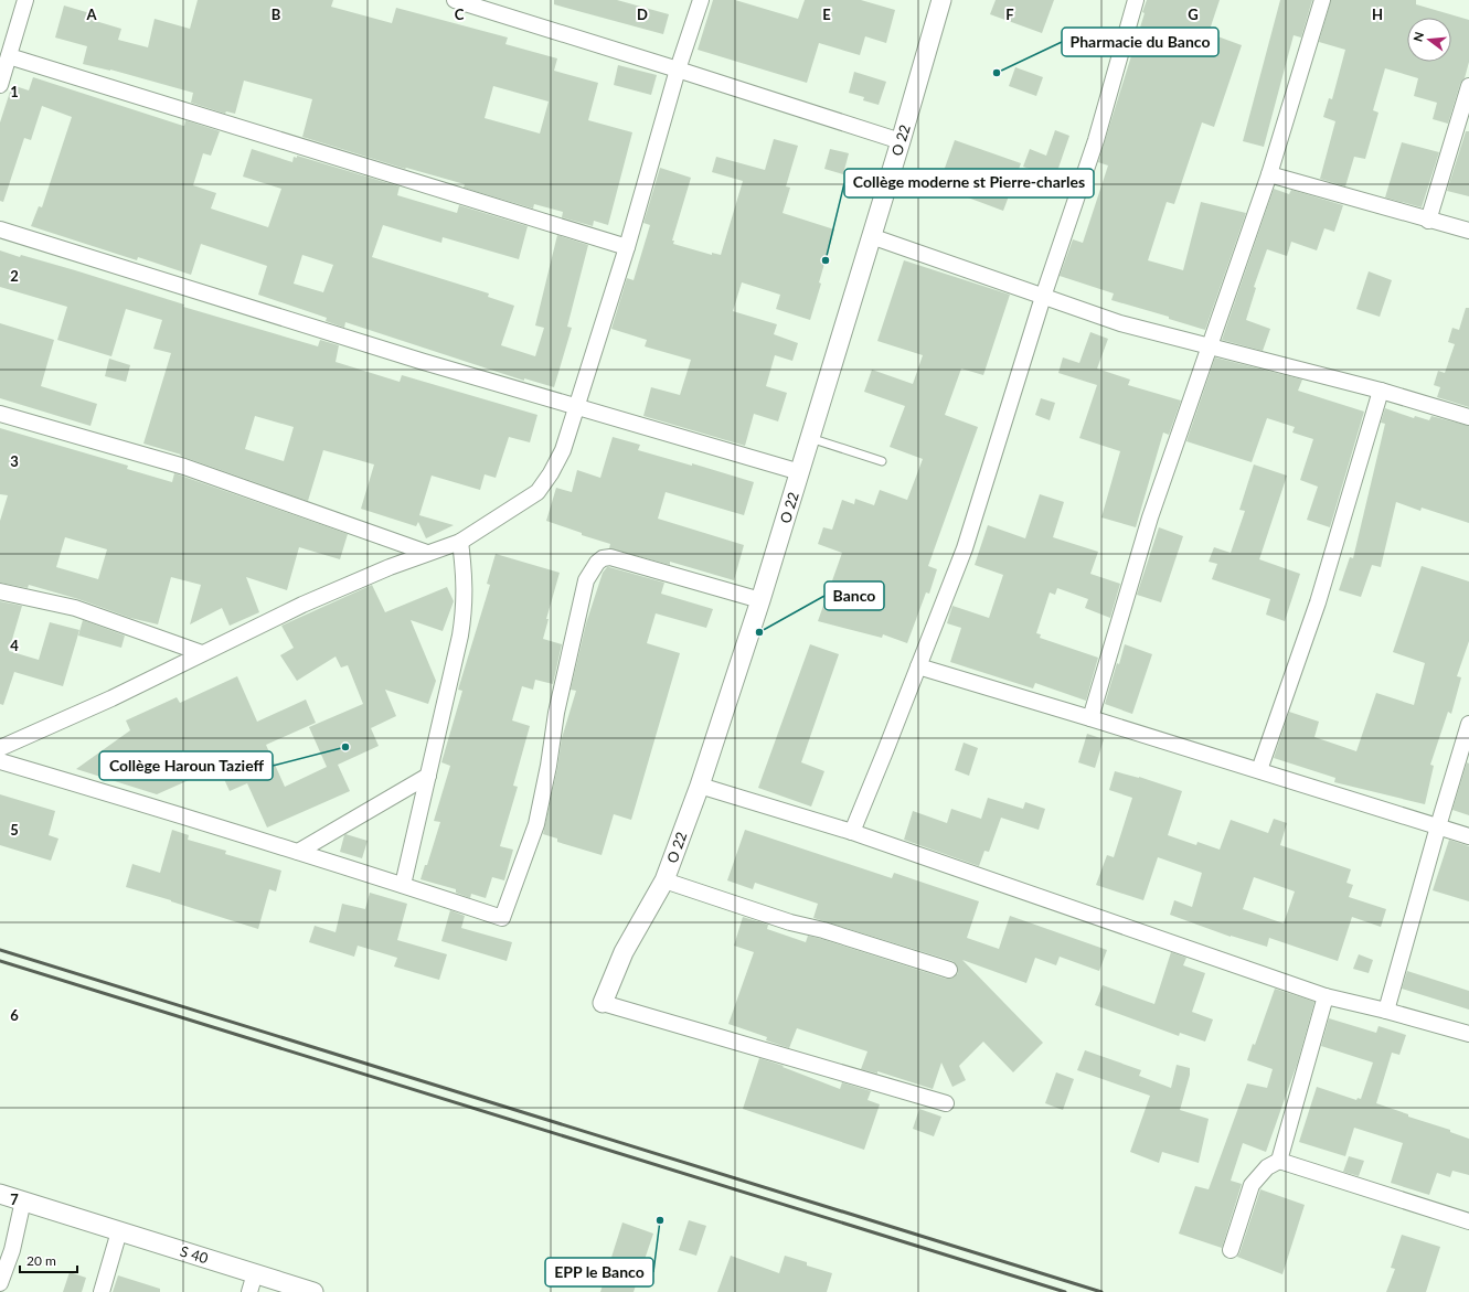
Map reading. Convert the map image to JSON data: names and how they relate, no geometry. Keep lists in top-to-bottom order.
{
  "streets": {
    "street": ["O 22", "S 40"]
  },
  "places": [
    "Pharmacie du Banco",
    "Collège moderne st Pierre-charles",
    "Banco",
    "Collège Haroun Tazieff",
    "EPP le Banco"
  ],
  "scale_bar": "20 m",
  "north": "left",
  "grid": {
    "columns": [
      "A",
      "B",
      "C",
      "D",
      "E",
      "F",
      "G",
      "H"
    ],
    "rows": [
      "1",
      "2",
      "3",
      "4",
      "5",
      "6",
      "7"
    ]
  }
}
